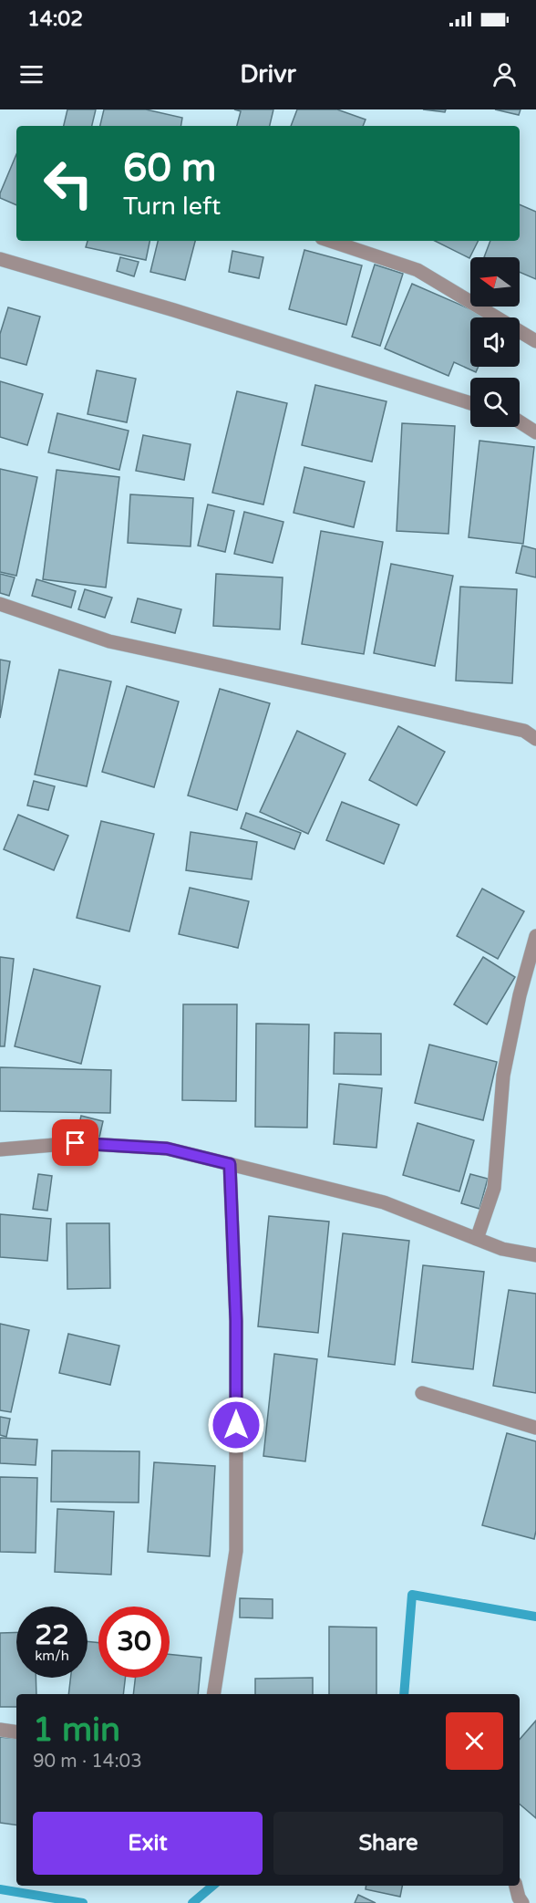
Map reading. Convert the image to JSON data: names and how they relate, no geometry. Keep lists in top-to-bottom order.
{
  "north": "left",
  "page": {
    "status": "14:02",
    "header": "Drivr",
    "turn": ["60 m", "Turn left"],
    "speed": "22 km/h",
    "limit": "30",
    "heading": ["1 min", "90 m · 14:03"],
    "buttons": ["Exit", "Share"]
  }
}
